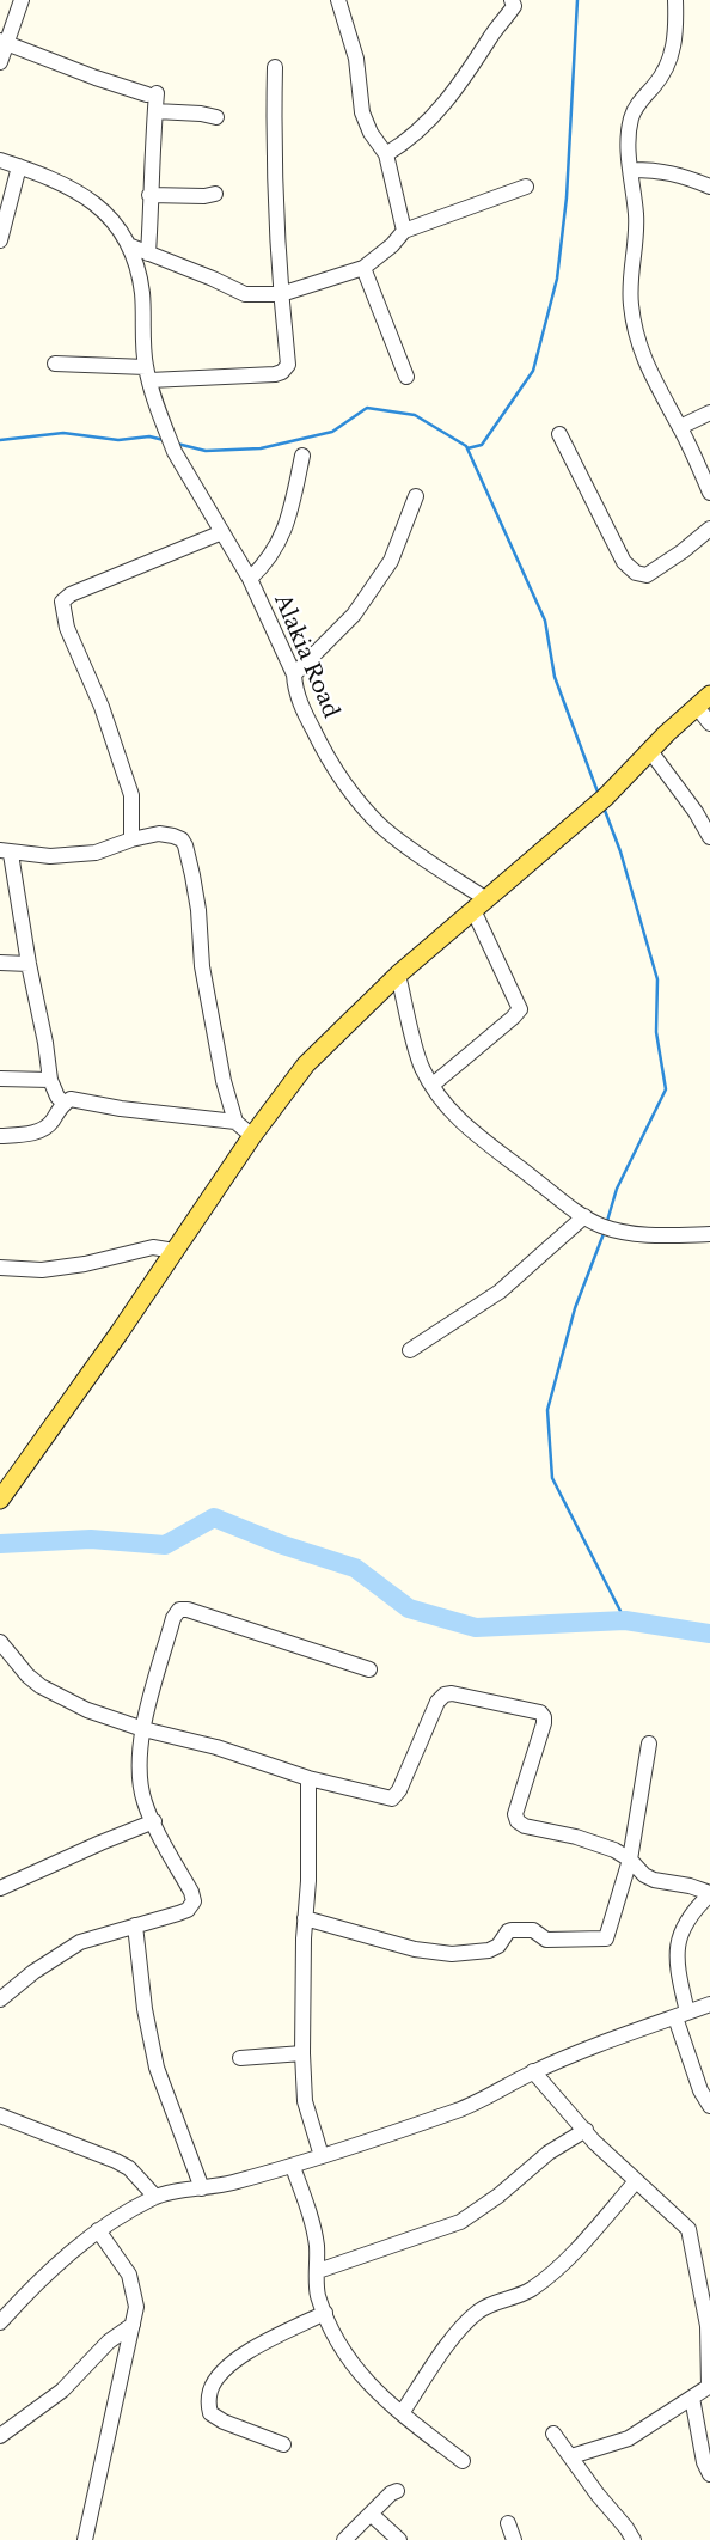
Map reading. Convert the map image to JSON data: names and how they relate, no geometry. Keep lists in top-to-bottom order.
{
  "streets": {
    "street": ["Alakia Road"]
  }
}
